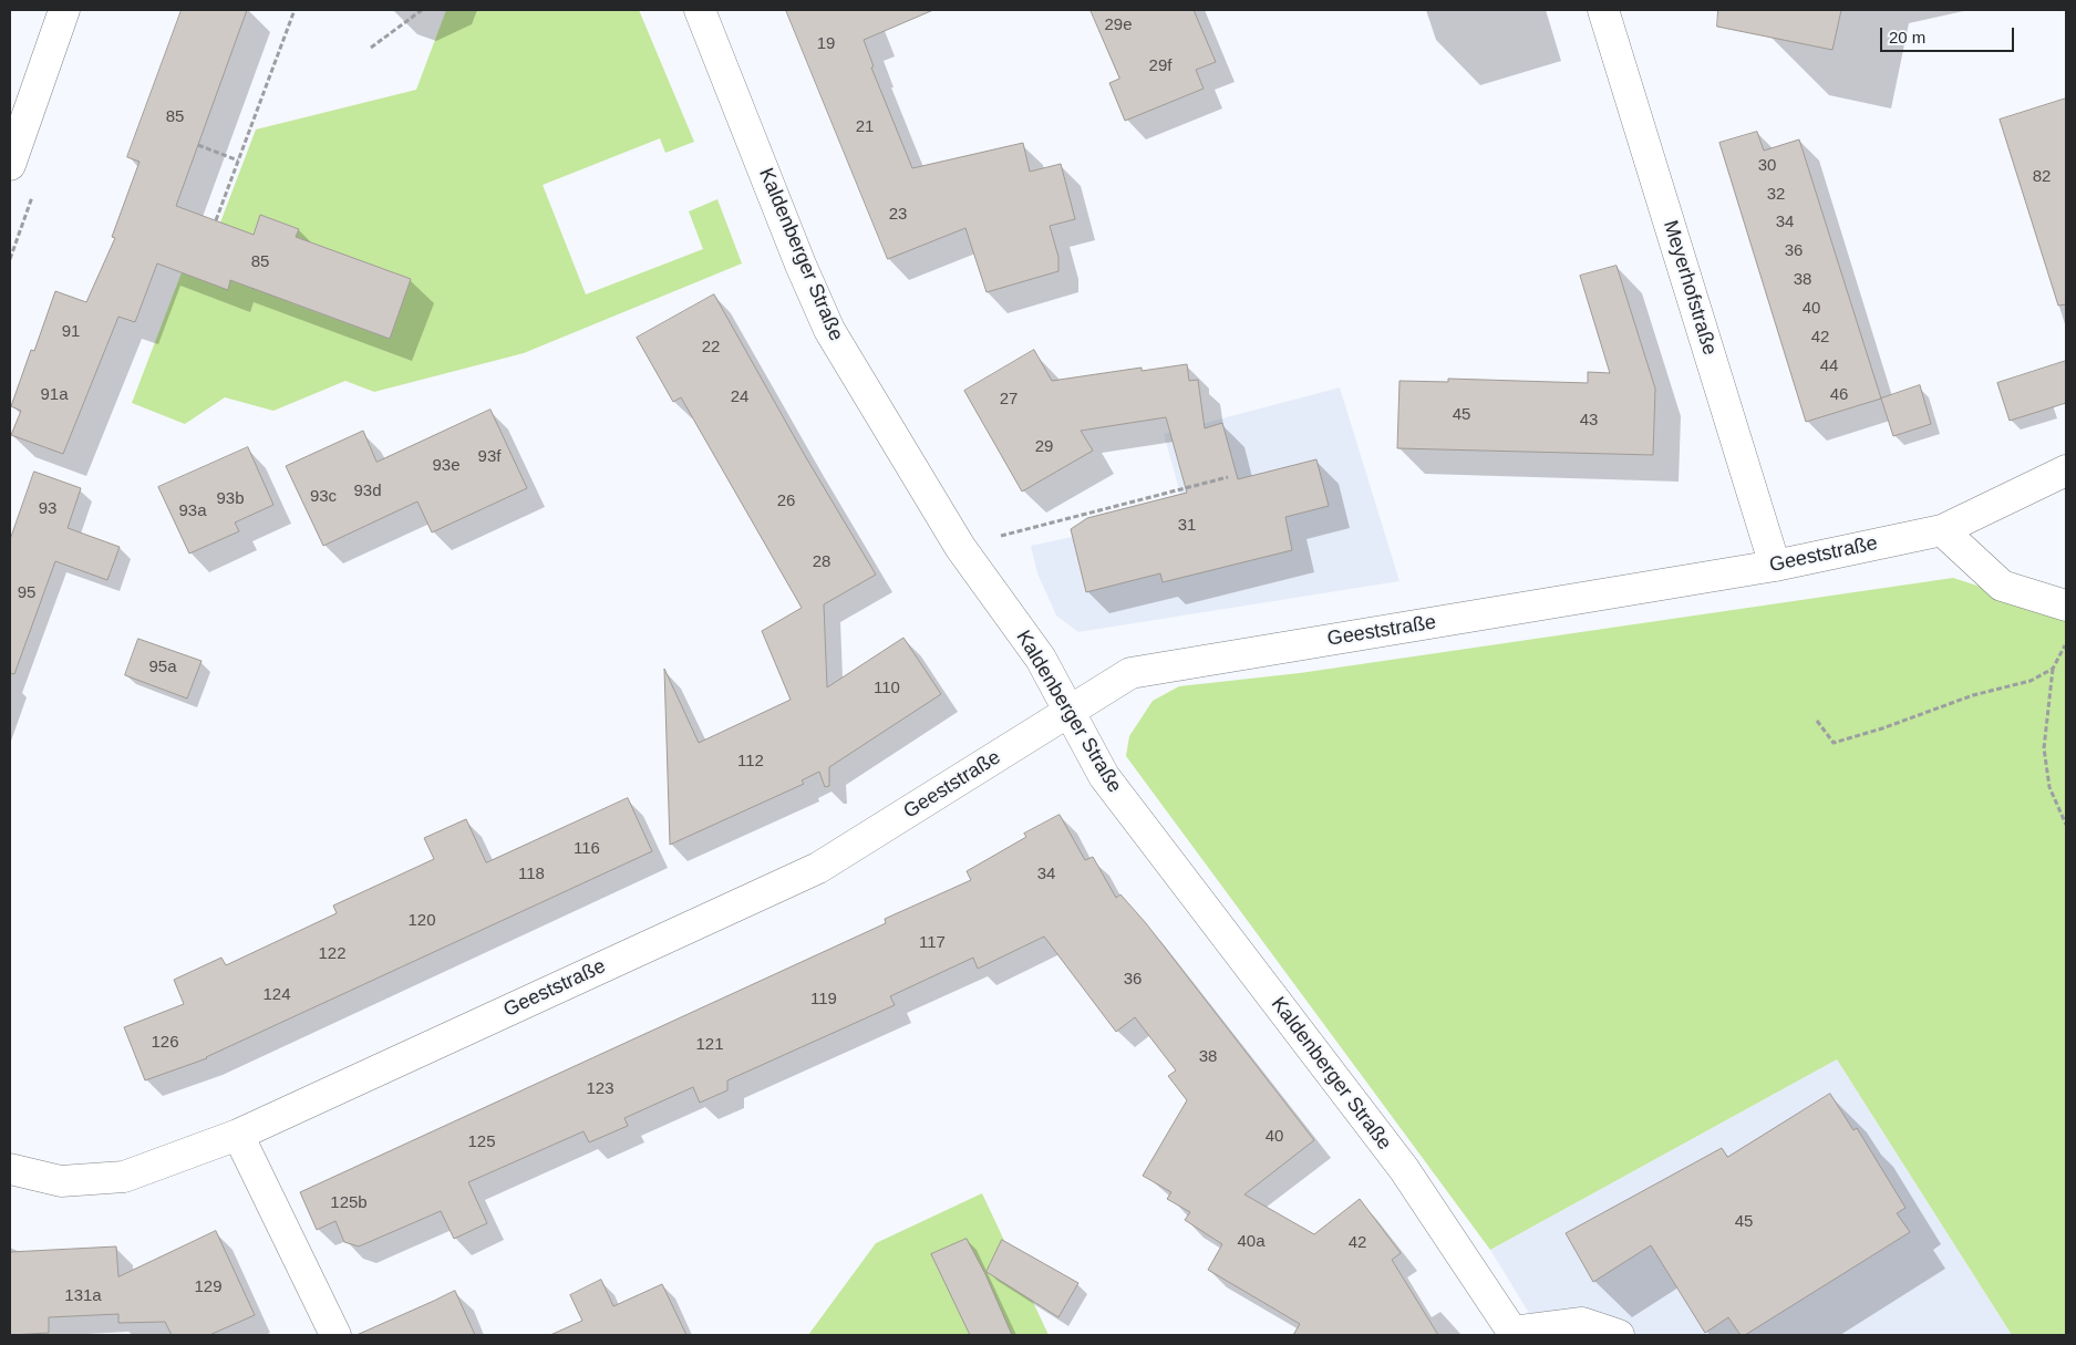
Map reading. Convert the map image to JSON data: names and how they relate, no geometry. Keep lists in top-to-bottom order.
{
  "streets": {
    "street": ["Kaldenberger Straße", "Meyerhofstraße", "Geeststraße"]
  },
  "crossings": [
    ["Kaldenberger Straße", "Geeststraße"],
    ["Meyerhofstraße", "Geeststraße"]
  ],
  "house_numbers": [
    "29e",
    "19",
    "29f",
    "85",
    "21",
    "30",
    "82",
    "32",
    "23",
    "34",
    "36",
    "85",
    "38",
    "40",
    "91",
    "42",
    "22",
    "44",
    "91a",
    "46",
    "24",
    "27",
    "45",
    "43",
    "29",
    "93f",
    "93e",
    "93d",
    "93c",
    "93b",
    "26",
    "93",
    "93a",
    "31",
    "28",
    "95",
    "95a",
    "110",
    "112",
    "116",
    "118",
    "34",
    "120",
    "117",
    "122",
    "36",
    "124",
    "119",
    "126",
    "121",
    "38",
    "123",
    "40",
    "125",
    "125b",
    "45",
    "40a",
    "42",
    "129",
    "131a"
  ],
  "scale_bar": "20 m"
}
